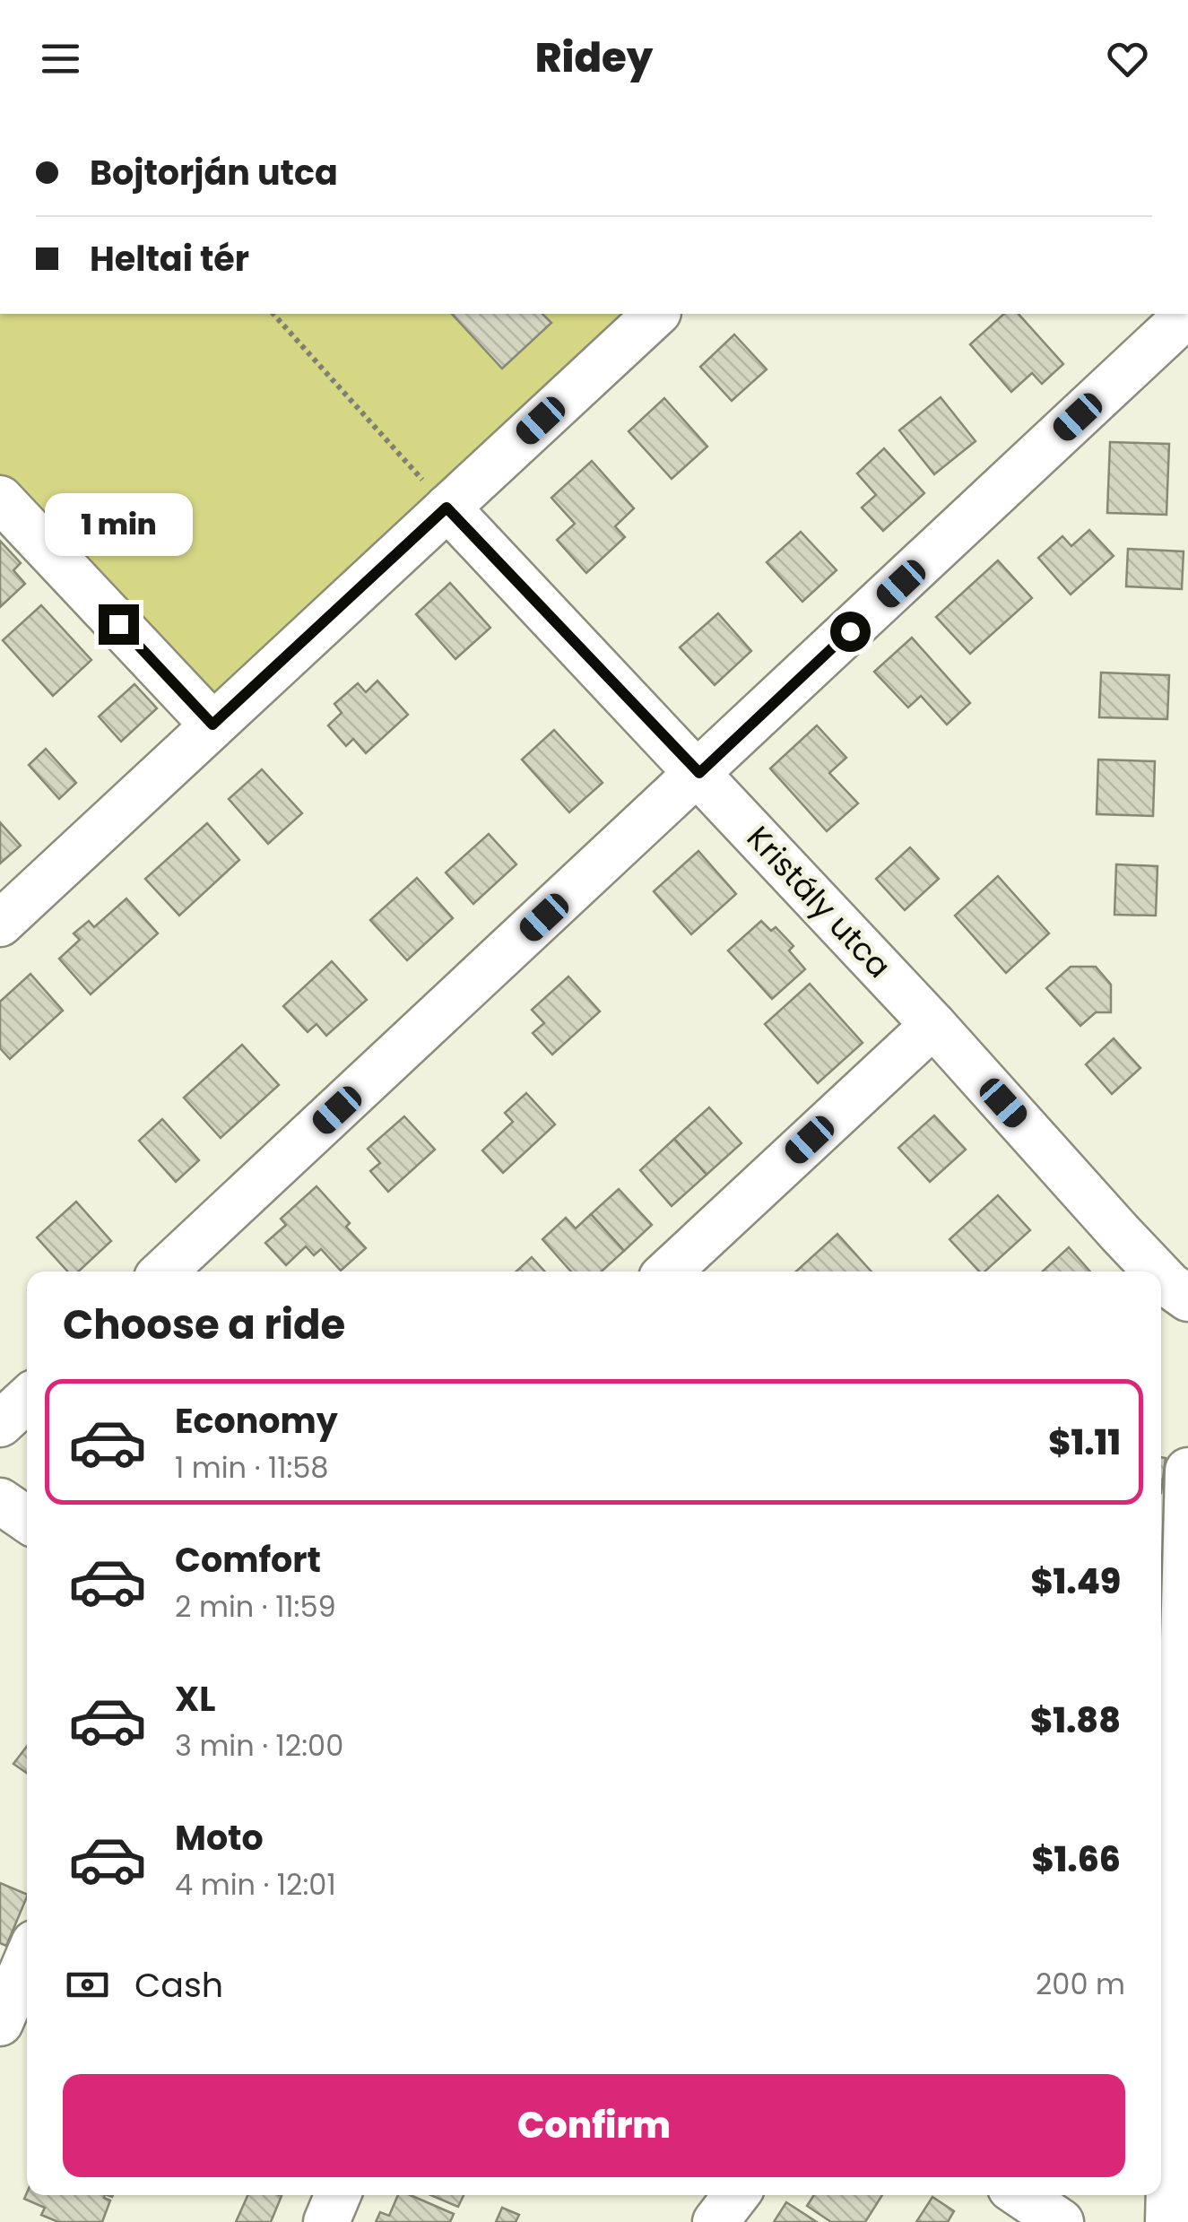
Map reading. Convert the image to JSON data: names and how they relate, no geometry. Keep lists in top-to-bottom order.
{
  "streets": {
    "street": ["Kristály utca"]
  },
  "page": {
    "header": "Ridey",
    "banner": ["Bojtorján utca", "Heltai tér"],
    "bubble": "1 min",
    "heading": "Choose a ride",
    "list": [
      {
        "name": "Economy",
        "note": "1 min · 11:58",
        "value": "$1.11"
      },
      {
        "name": "Comfort",
        "note": "2 min · 11:59",
        "value": "$1.49"
      },
      {
        "name": "XL",
        "note": "3 min · 12:00",
        "value": "$1.88"
      },
      {
        "name": "Moto",
        "note": "4 min · 12:01",
        "value": "$1.66"
      }
    ],
    "pay": ["Cash", "200 m"],
    "buttons": "Confirm"
  }
}
